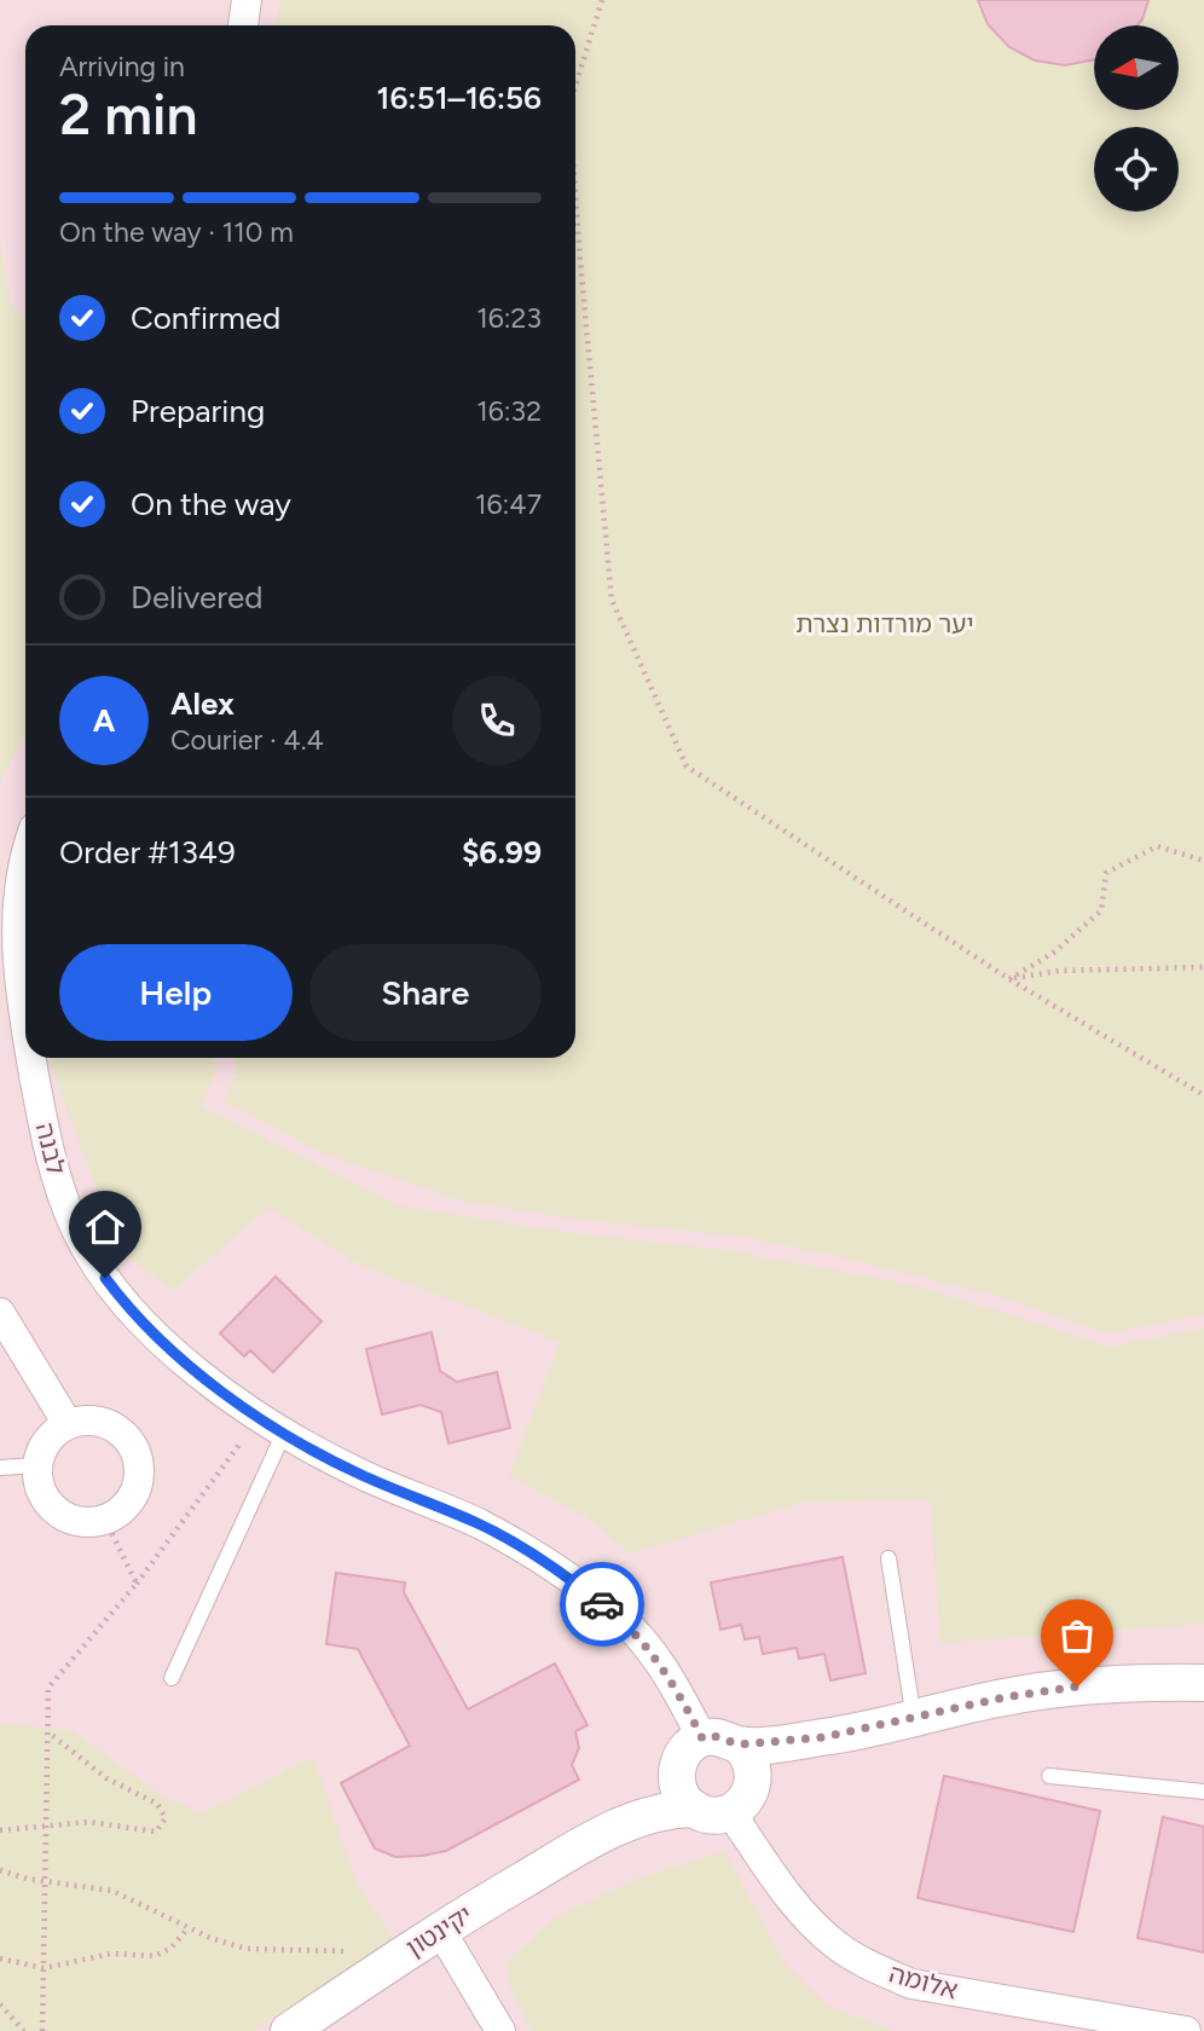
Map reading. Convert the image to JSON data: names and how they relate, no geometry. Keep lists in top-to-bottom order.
{
  "streets": {
    "street": ["לבנה", "יקינטון", "אלומה"]
  },
  "crossings": [
    ["לבנה", "יקינטון"],
    ["לבנה", "אלומה"],
    ["יקינטון", "אלומה"]
  ],
  "parks": ["יער מורדות נצרת"],
  "north": "left",
  "page": {
    "heading": ["2 min", "Arriving in", "16:51–16:56"],
    "panel": [
      "Alex",
      "Courier · 4.4",
      "Order #1349",
      "$6.99"
    ],
    "bar": "On the way · 110 m",
    "list": [
      ["Confirmed", "16:23"],
      ["Preparing", "16:32"],
      ["On the way", "16:47"],
      "Delivered"
    ],
    "round": "A",
    "buttons": ["Help", "Share"]
  }
}
